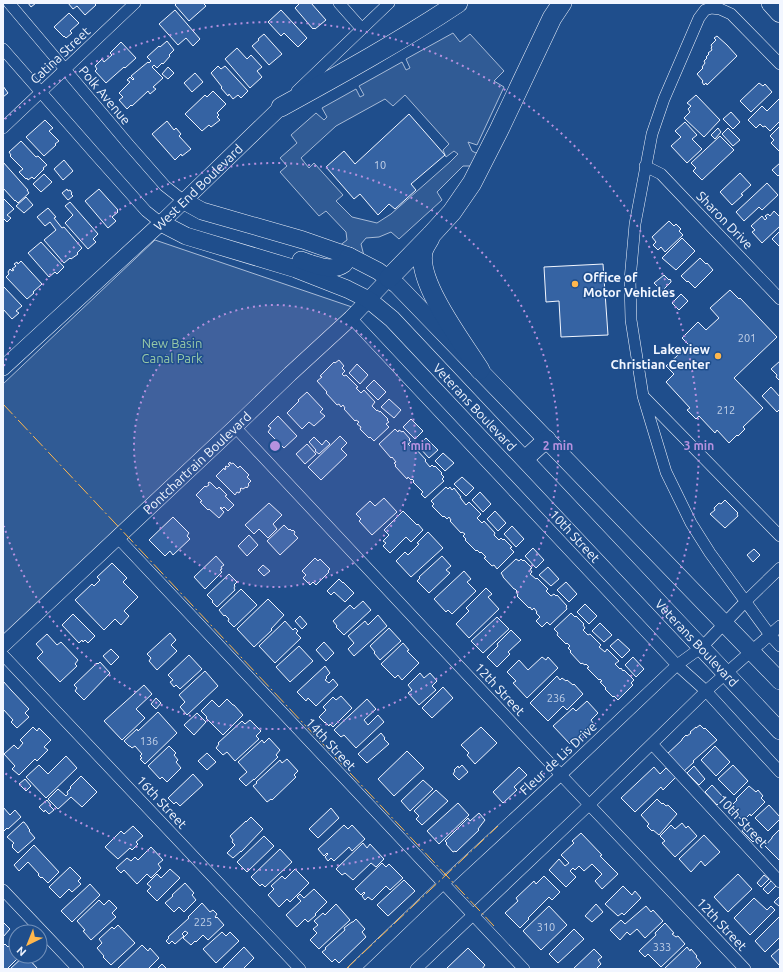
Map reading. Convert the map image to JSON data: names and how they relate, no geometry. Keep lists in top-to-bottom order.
{
  "streets": {
    "main road": ["West End Boulevard", "Veterans Boulevard", "Pontchartrain Boulevard"],
    "street": [
      "Catina Street",
      "Polk Avenue",
      "Sharon Drive",
      "10th Street",
      "12th Street",
      "14th Street",
      "Fleur de Lis Drive",
      "16th Street"
    ]
  },
  "crossings": [
    ["Catina Street", "Polk Avenue"],
    ["Polk Avenue", "West End Boulevard"],
    ["West End Boulevard", "Veterans Boulevard"],
    ["Veterans Boulevard", "Pontchartrain Boulevard"],
    ["Veterans Boulevard", "Fleur de Lis Drive"],
    ["Pontchartrain Boulevard", "10th Street"],
    ["Pontchartrain Boulevard", "12th Street"],
    ["Pontchartrain Boulevard", "14th Street"],
    ["10th Street", "Fleur de Lis Drive"],
    ["12th Street", "Fleur de Lis Drive"],
    ["14th Street", "Fleur de Lis Drive"]
  ],
  "parks": ["New Basin Canal Park"],
  "places": ["Office of Motor Vehicles", "Lakeview Christian Center"],
  "house_numbers": [
    "10",
    "201",
    "212",
    "236",
    "136",
    "225",
    "310",
    "333"
  ],
  "north": "bottom left",
  "rings": ["1 min", "2 min", "3 min"]
}
